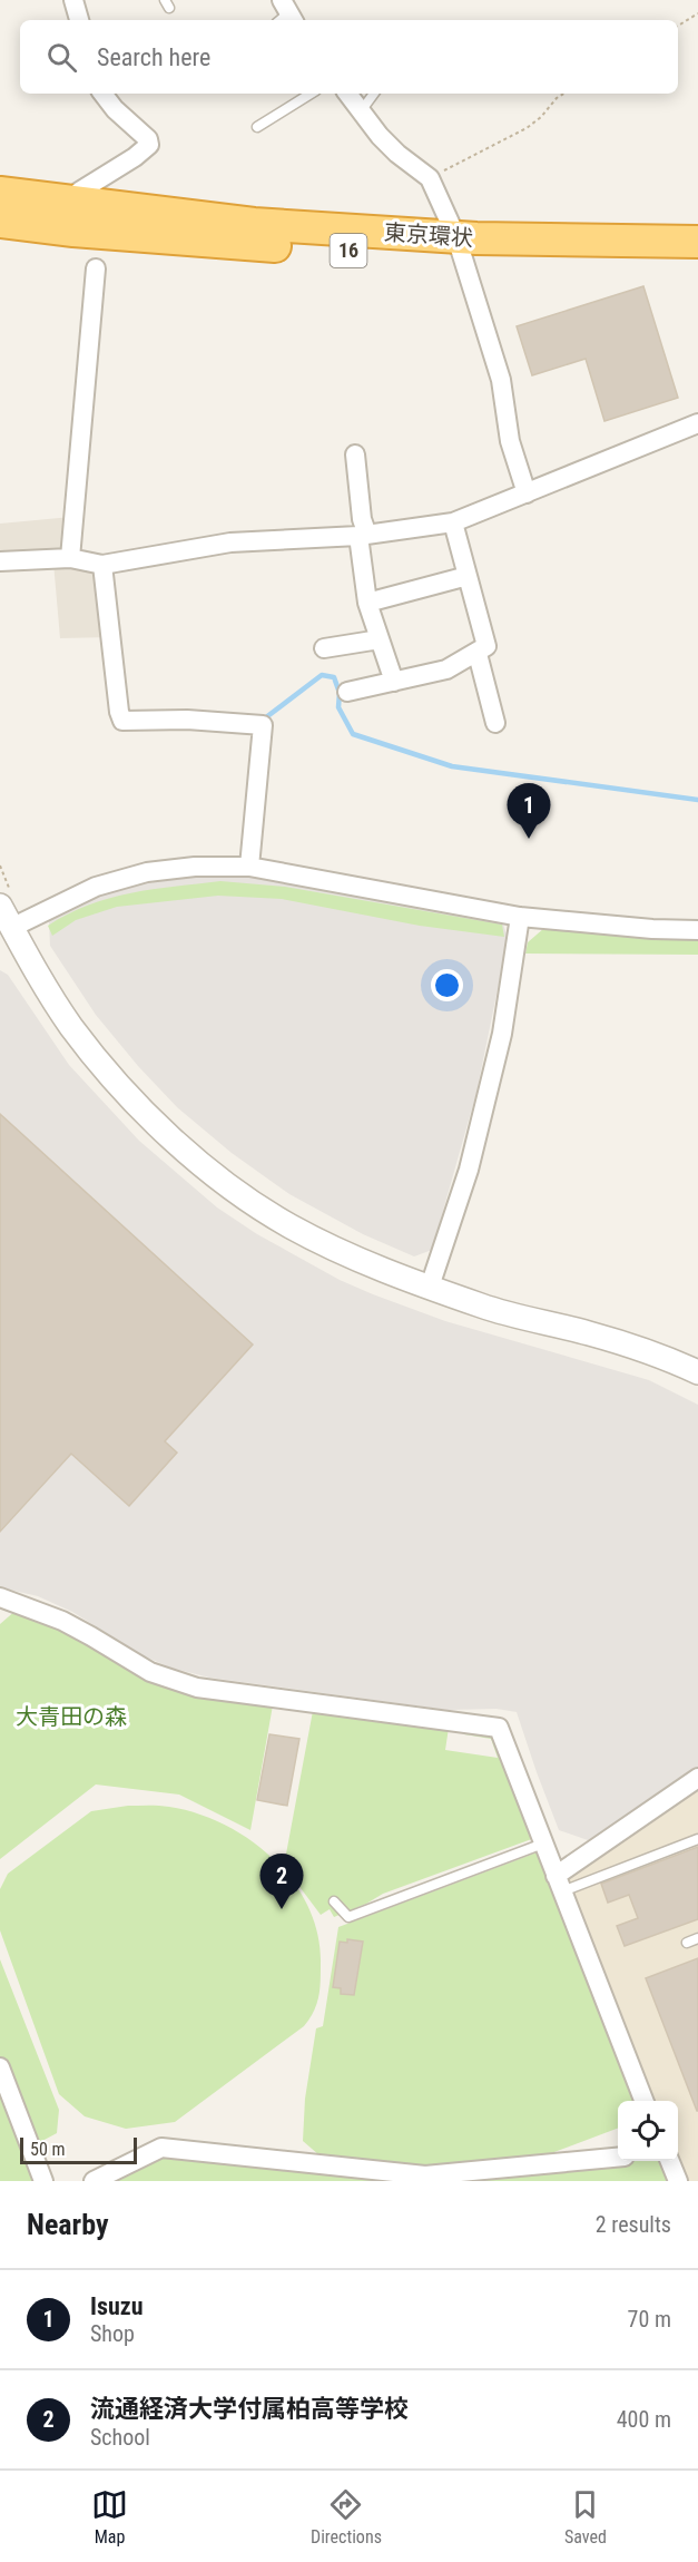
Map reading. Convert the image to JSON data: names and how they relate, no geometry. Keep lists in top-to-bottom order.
{
  "streets": {
    "highway": ["東京環状", "16"]
  },
  "parks": ["大青田の森"],
  "scale_bar": "50 m",
  "page": {
    "search": "Search here",
    "pins": ["1", "2"],
    "scale": "50 m",
    "heading": ["Nearby", "2 results"],
    "list": [
      {
        "mark": "1",
        "name": "Isuzu",
        "note": "Shop",
        "value": "70 m"
      },
      {
        "mark": "2",
        "name": "流通経済大学付属柏高等学校",
        "note": "School",
        "value": "400 m"
      }
    ],
    "nav": ["Map", "Directions", "Saved"]
  }
}
